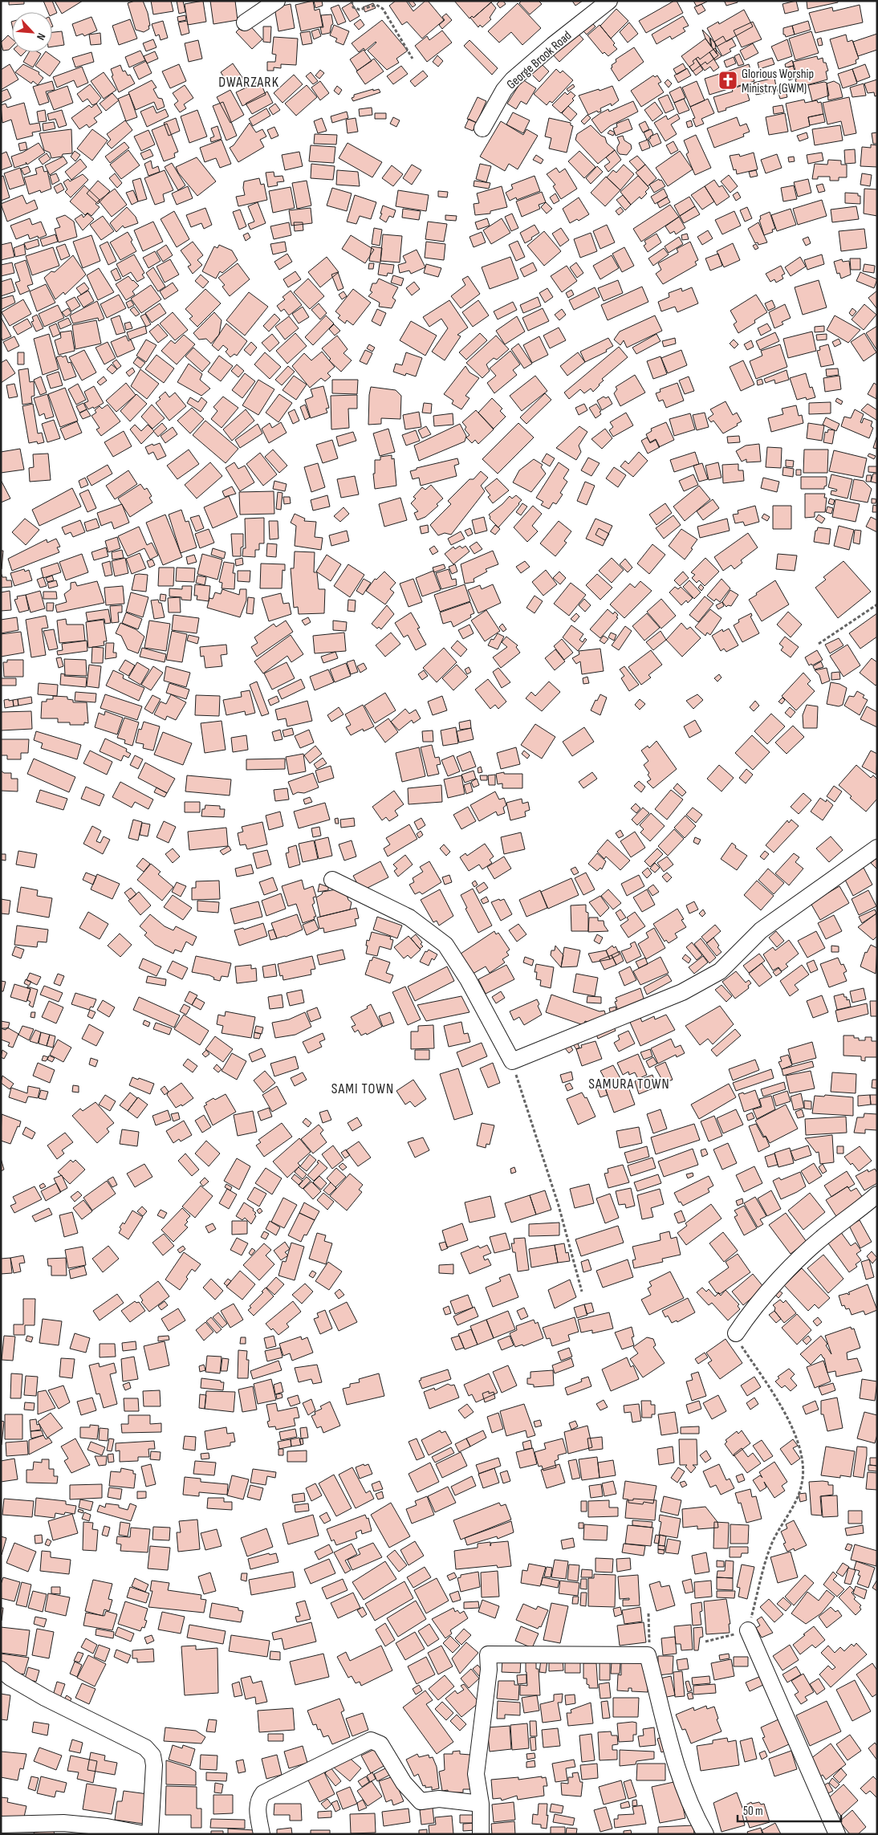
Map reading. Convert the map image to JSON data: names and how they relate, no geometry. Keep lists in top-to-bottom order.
{
  "streets": {
    "street": ["George Brook Road"]
  },
  "districts": ["DWARZARK", "SAMURA TOWN", "SAMI TOWN"],
  "places": {
    "church": ["Glorious Worship Ministry (GWM)"]
  },
  "scale_bar": "50 m",
  "north": "bottom right"
}
